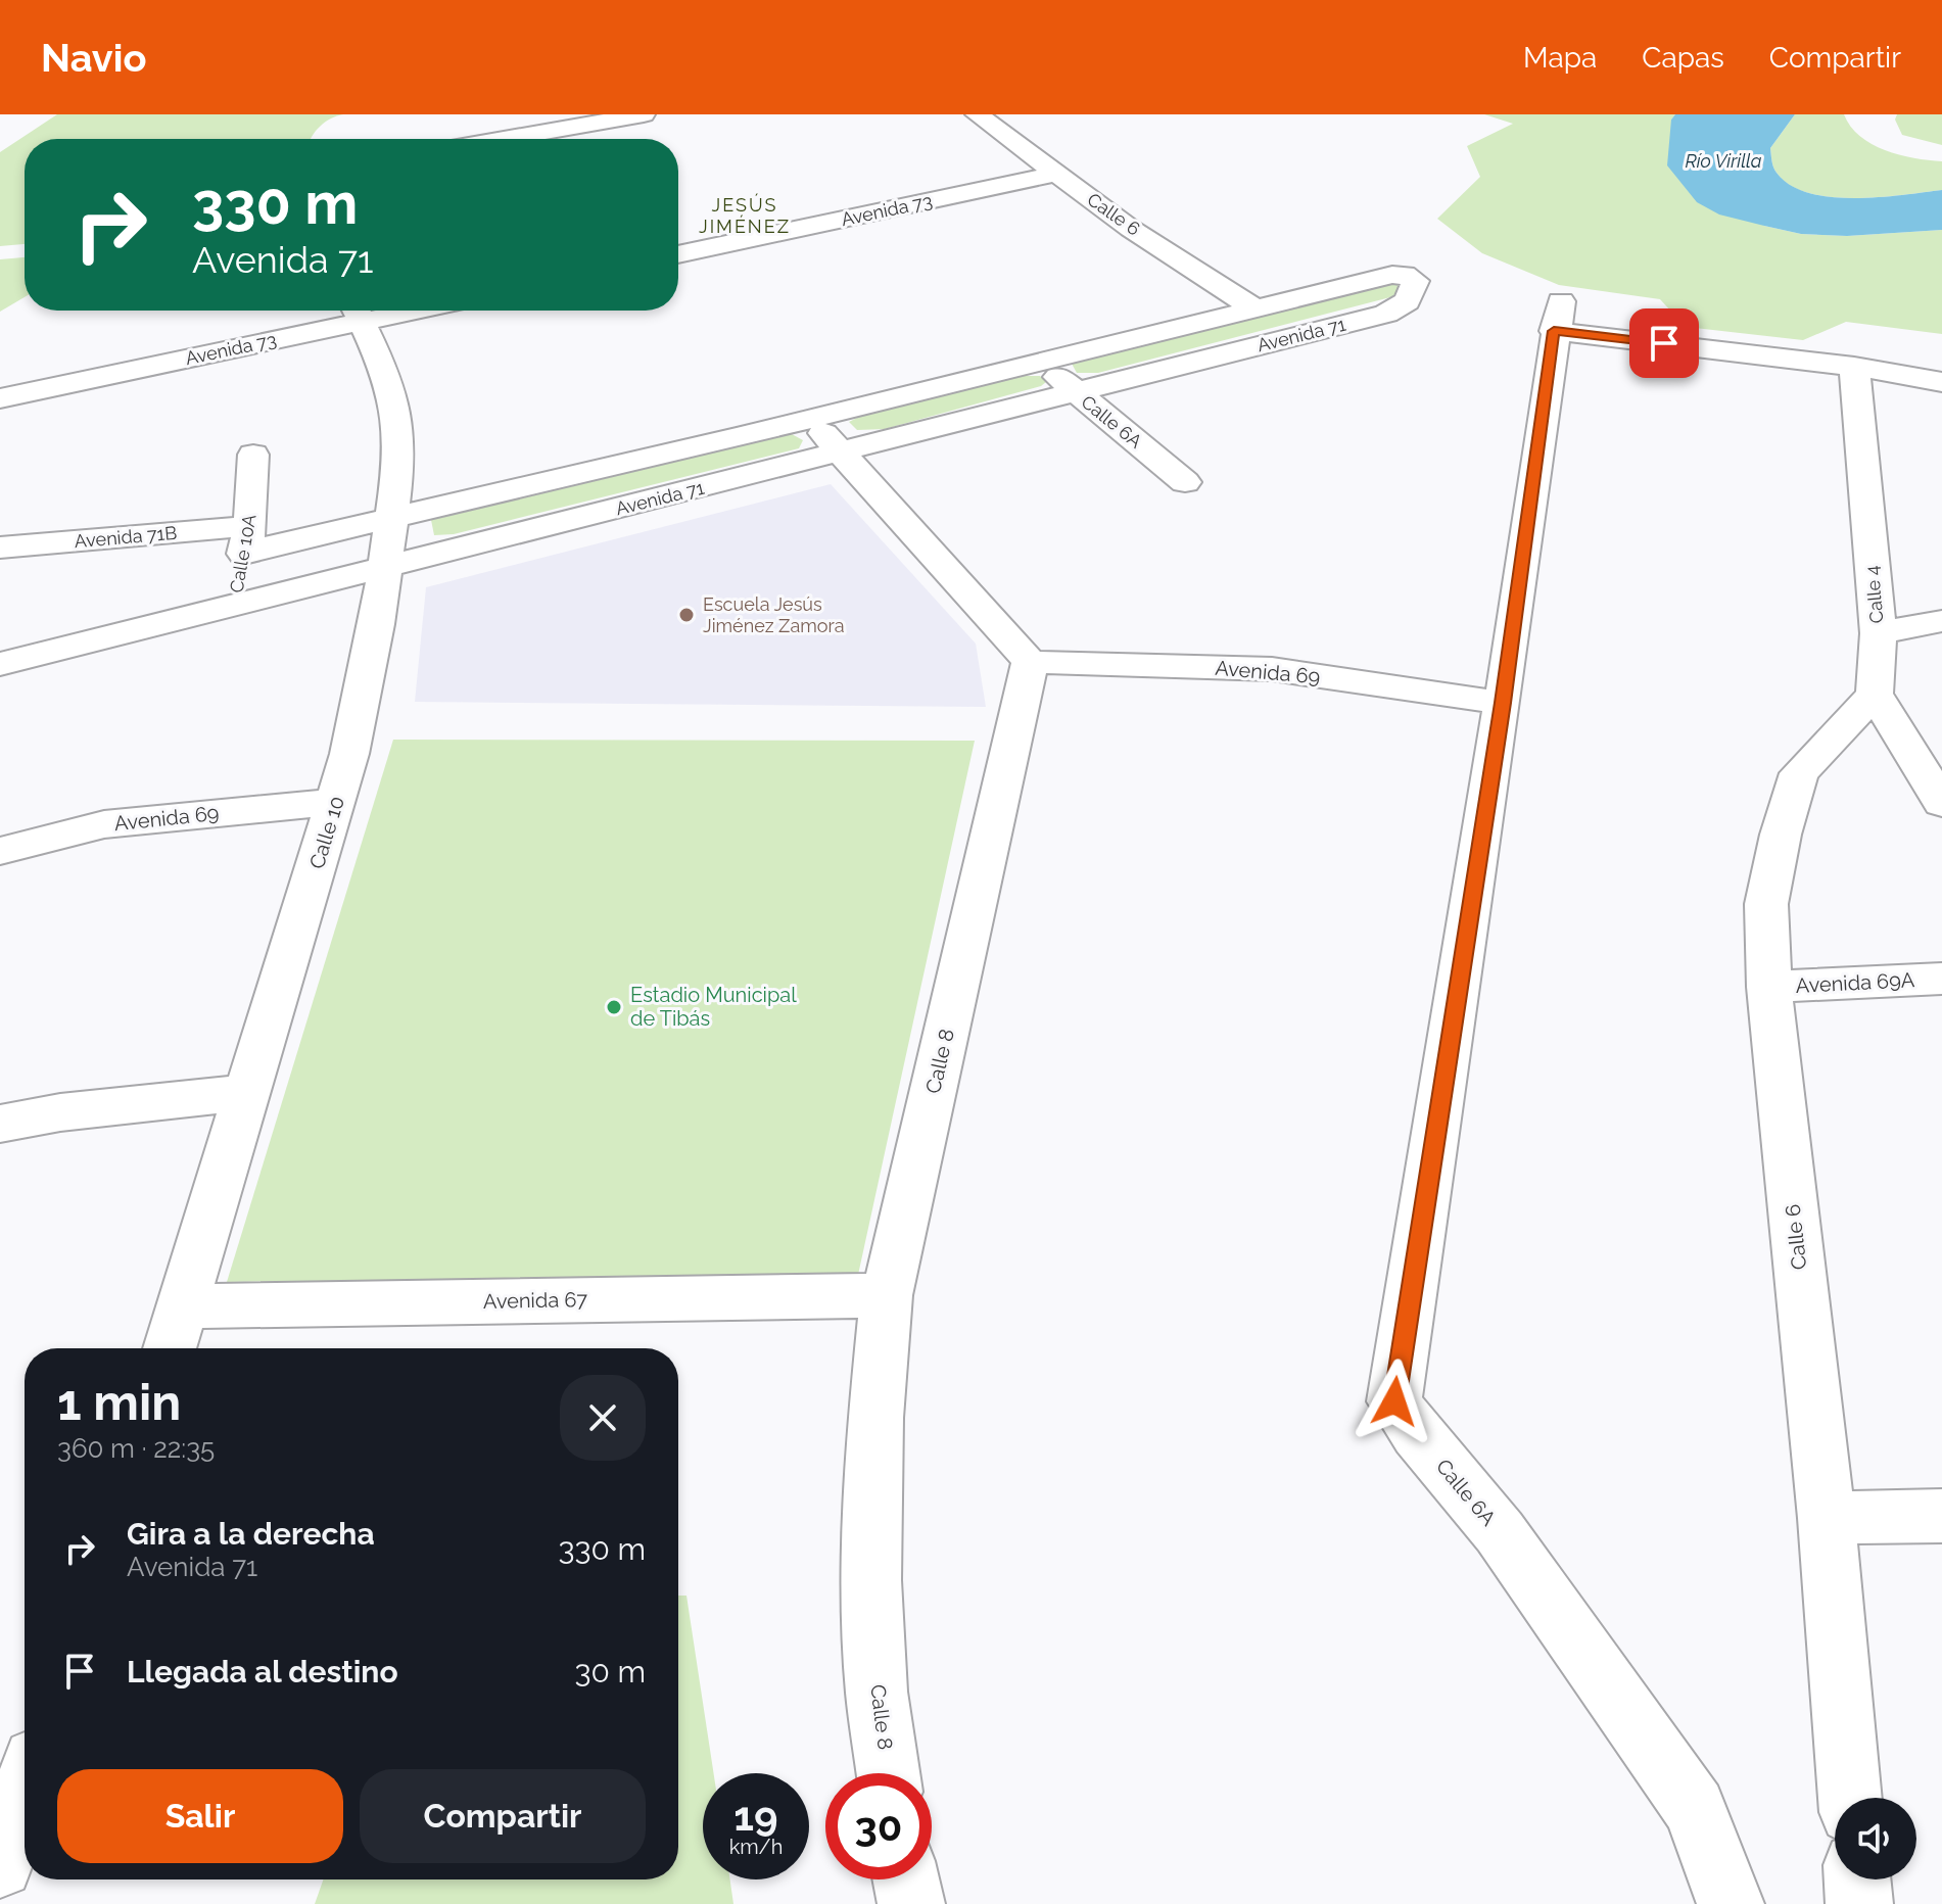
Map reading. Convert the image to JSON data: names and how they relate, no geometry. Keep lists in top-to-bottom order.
{
  "streets": {
    "street": [
      "Avenida 73",
      "Calle 6",
      "Avenida 71",
      "Calle 6A",
      "Avenida 71B",
      "Calle 10A",
      "Calle 4",
      "Avenida 69",
      "Calle 10",
      "Avenida 69A",
      "Calle 8",
      "Avenida 67"
    ]
  },
  "crossings": [
    ["Avenida 73", "Calle 6"],
    ["Avenida 73", "Calle 10"],
    ["Calle 6", "Avenida 71"],
    ["Calle 6", "Calle 4"],
    ["Calle 6", "Avenida 69A"],
    ["Avenida 71", "Calle 6A"],
    ["Avenida 71", "Avenida 71B"],
    ["Avenida 71", "Calle 10A"],
    ["Avenida 71", "Calle 10"],
    ["Calle 6A", "Calle 4"],
    ["Calle 6A", "Avenida 69"],
    ["Avenida 71B", "Calle 10A"],
    ["Avenida 69", "Calle 10"],
    ["Avenida 69", "Calle 8"],
    ["Calle 10", "Avenida 67"],
    ["Calle 8", "Avenida 67"]
  ],
  "districts": ["JESÚS JIMÉNEZ"],
  "water": ["Río Virilla"],
  "places": ["Escuela Jesús Jiménez Zamora", "Estadio Municipal de Tibás"],
  "page": {
    "header": "Navio",
    "nav": ["Mapa", "Capas", "Compartir"],
    "turn": ["330 m", "Avenida 71"],
    "heading": ["1 min", "360 m · 22:35"],
    "list": [
      {
        "name": "Gira a la derecha",
        "note": "Avenida 71",
        "value": "330 m"
      },
      {
        "name": "Llegada al destino",
        "value": "30 m"
      }
    ],
    "buttons": ["Salir", "Compartir"],
    "speed": "19 km/h",
    "limit": "30"
  }
}
